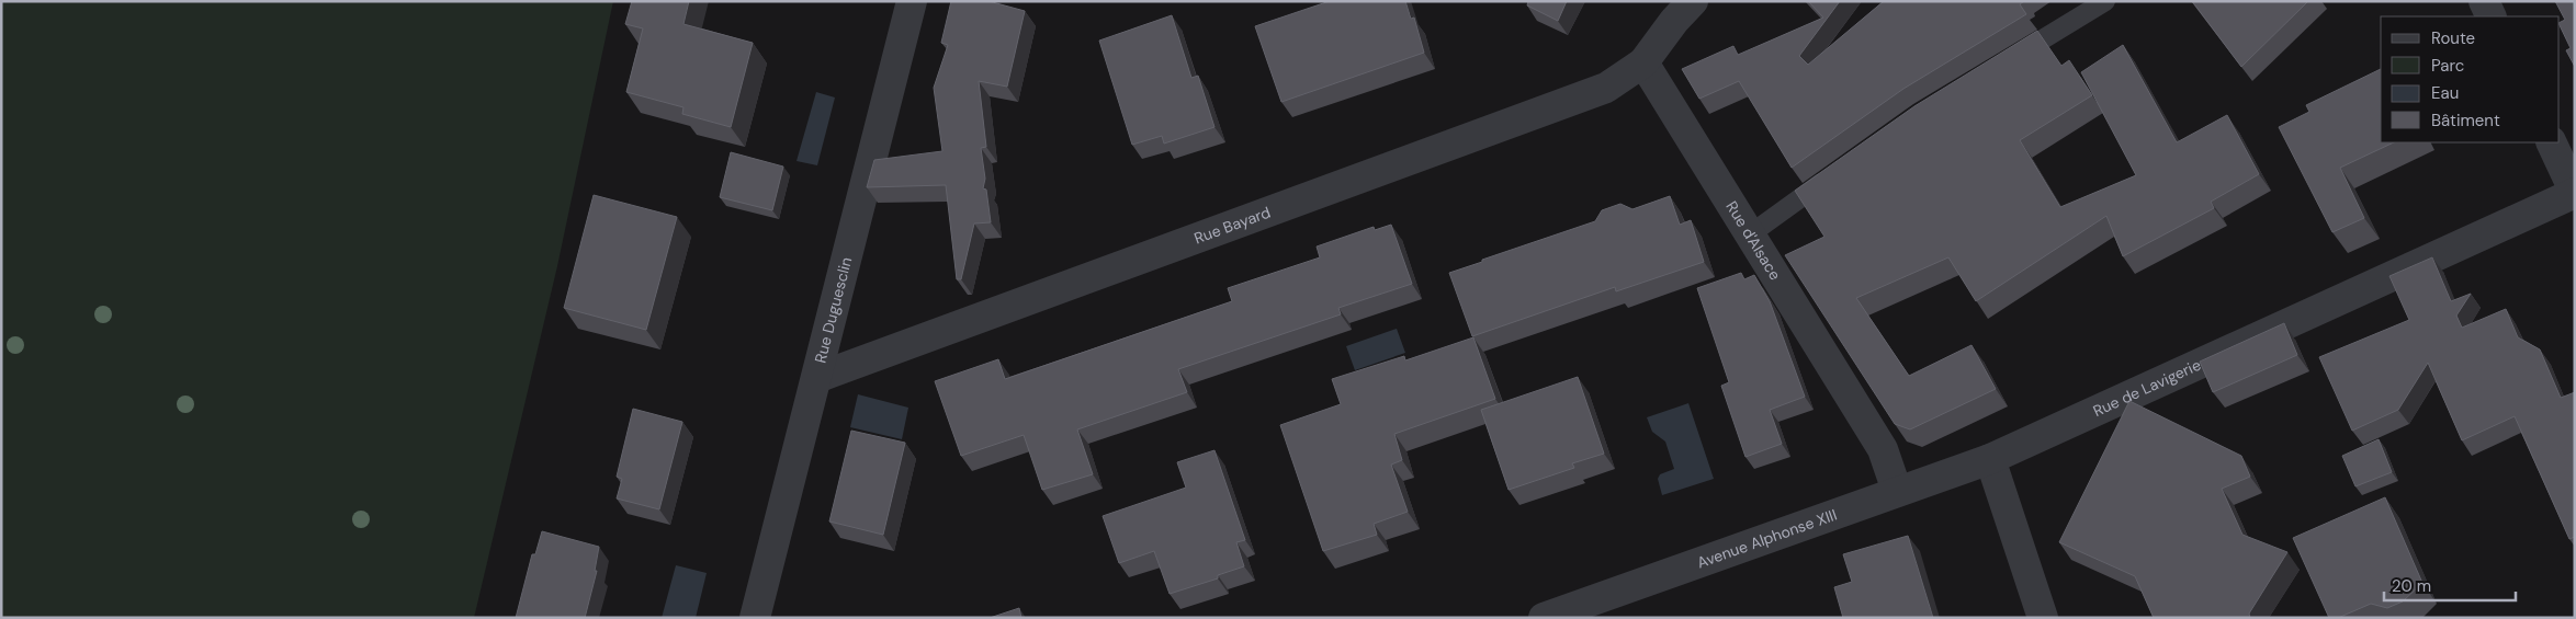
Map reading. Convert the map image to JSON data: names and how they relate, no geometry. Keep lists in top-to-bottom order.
{
  "streets": {
    "street": [
      "Rue Bayard",
      "Rue d'Alsace",
      "Rue Duguesclin",
      "Rue de Lavigerie",
      "Avenue Alphonse XIII"
    ]
  },
  "crossings": [
    ["Rue Bayard", "Rue d'Alsace"],
    ["Rue Bayard", "Rue Duguesclin"],
    ["Rue d'Alsace", "Avenue Alphonse XIII"],
    ["Rue de Lavigerie", "Avenue Alphonse XIII"]
  ],
  "legend": [
    "Route",
    "Parc",
    "Eau",
    "Bâtiment"
  ],
  "scale_bar": "20 m"
}
